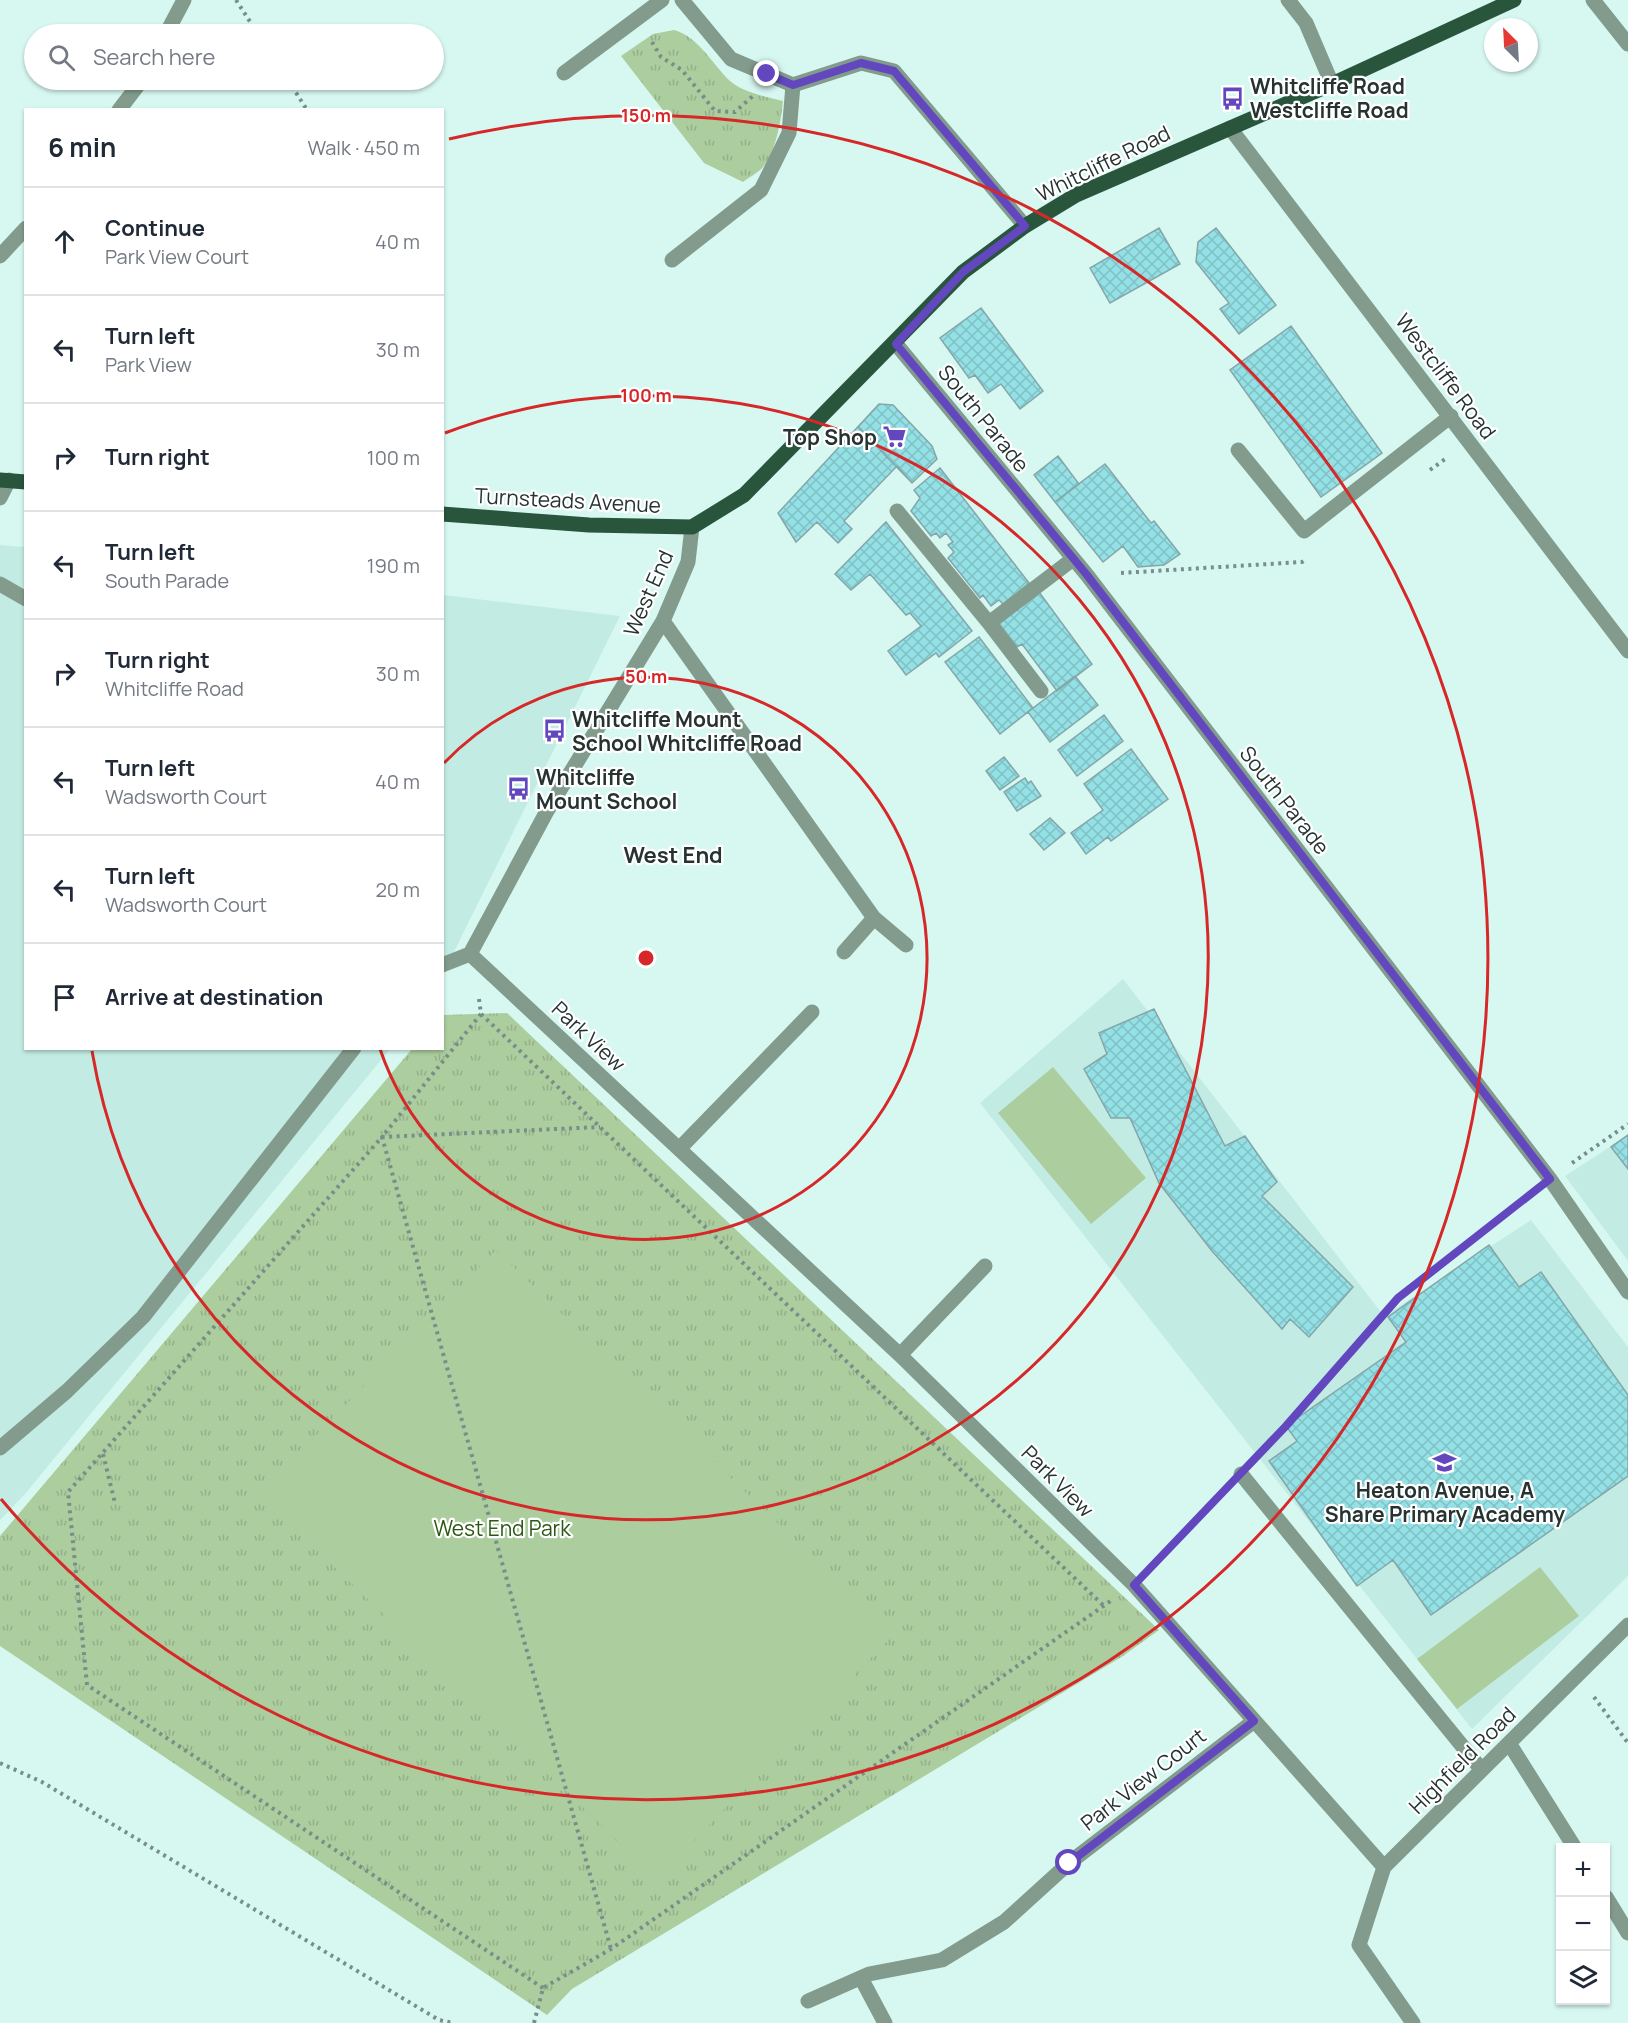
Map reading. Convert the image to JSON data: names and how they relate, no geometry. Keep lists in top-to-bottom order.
{
  "streets": {
    "main road": ["Whitcliffe Road", "Turnsteads Avenue"],
    "street": [
      "Westcliffe Road",
      "South Parade",
      "West End",
      "Park View",
      "Highfield Road",
      "Park View Court"
    ]
  },
  "crossings": [
    ["Whitcliffe Road", "Westcliffe Road"],
    ["Whitcliffe Road", "South Parade"],
    ["Whitcliffe Road", "Turnsteads Avenue"],
    ["Whitcliffe Road", "West End"],
    ["Turnsteads Avenue", "West End"],
    ["West End", "Park View"],
    ["Park View", "Highfield Road"],
    ["Park View", "Park View Court"]
  ],
  "districts": ["West End"],
  "parks": ["West End Park"],
  "places": {
    "bus stop": ["Whitcliffe Road Westcliffe Road", "Whitcliffe Mount School Whitcliffe Road", "Whitcliffe Mount School"],
    "supermarket": ["Top Shop"],
    "school or university": ["Heaton Avenue, A Share Primary Academy"]
  },
  "north": "top left",
  "page": {
    "search": "Search here",
    "heading": ["6 min", "Walk · 450 m"],
    "list": [
      ["Continue", "Park View Court", "40 m"],
      ["Turn left", "Park View", "30 m"],
      ["Turn right", "100 m"],
      ["Turn left", "South Parade", "190 m"],
      ["Turn right", "Whitcliffe Road", "30 m"],
      ["Turn left", "Wadsworth Court", "40 m"],
      ["Turn left", "Wadsworth Court", "20 m"],
      "Arrive at destination"
    ],
    "map_buttons": ["+", "−"]
  },
  "rings": ["150 m", "100 m", "50 m"]
}
